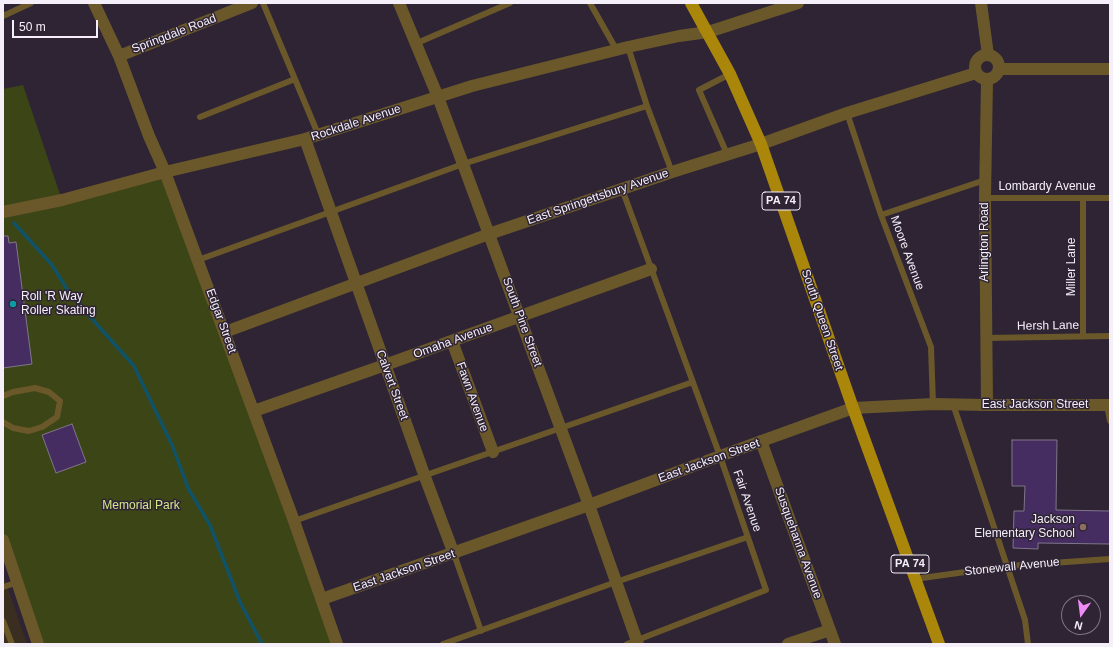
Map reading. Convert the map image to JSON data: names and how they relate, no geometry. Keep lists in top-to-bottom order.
{
  "streets": {
    "main road": ["PA 74", "South Queen Street"],
    "street": [
      "Springdale Road",
      "Rockdale Avenue",
      "East Springettsbury Avenue",
      "Arlington Road",
      "Edgar Street",
      "South Pine Street",
      "Omaha Avenue",
      "Calvert Street",
      "Fawn Avenue",
      "East Jackson Street",
      "Susquehanna Avenue"
    ],
    "lane": [
      "Lombardy Avenue",
      "Moore Avenue",
      "Miller Lane",
      "Hersh Lane",
      "Fair Avenue",
      "Stonewall Avenue"
    ]
  },
  "crossings": [
    ["Springdale Road", "Edgar Street"],
    ["Rockdale Avenue", "South Queen Street"],
    ["Rockdale Avenue", "Edgar Street"],
    ["Rockdale Avenue", "South Pine Street"],
    ["Rockdale Avenue", "Calvert Street"],
    ["Lombardy Avenue", "Arlington Road"],
    ["Lombardy Avenue", "Moore Avenue"],
    ["Lombardy Avenue", "Miller Lane"],
    ["East Springettsbury Avenue", "Arlington Road"],
    ["East Springettsbury Avenue", "Moore Avenue"],
    ["East Springettsbury Avenue", "South Queen Street"],
    ["East Springettsbury Avenue", "Edgar Street"],
    ["East Springettsbury Avenue", "South Pine Street"],
    ["East Springettsbury Avenue", "Calvert Street"],
    ["East Springettsbury Avenue", "Fair Avenue"],
    ["Arlington Road", "Hersh Lane"],
    ["Arlington Road", "East Jackson Street"],
    ["Moore Avenue", "East Jackson Street"],
    ["Miller Lane", "Hersh Lane"],
    ["South Queen Street", "East Jackson Street"],
    ["South Queen Street", "Stonewall Avenue"],
    ["Edgar Street", "Omaha Avenue"],
    ["Edgar Street", "East Jackson Street"],
    ["South Pine Street", "Omaha Avenue"],
    ["South Pine Street", "East Jackson Street"],
    ["South Pine Street", "Fair Avenue"],
    ["Omaha Avenue", "Calvert Street"],
    ["Omaha Avenue", "Fawn Avenue"],
    ["Omaha Avenue", "Fair Avenue"],
    ["Calvert Street", "East Jackson Street"],
    ["East Jackson Street", "Fair Avenue"],
    ["East Jackson Street", "Susquehanna Avenue"]
  ],
  "parks": ["Memorial Park"],
  "places": ["Roll 'R Way Roller Skating", "Jackson Elementary School"],
  "scale_bar": "50 m",
  "north": "bottom"
}
